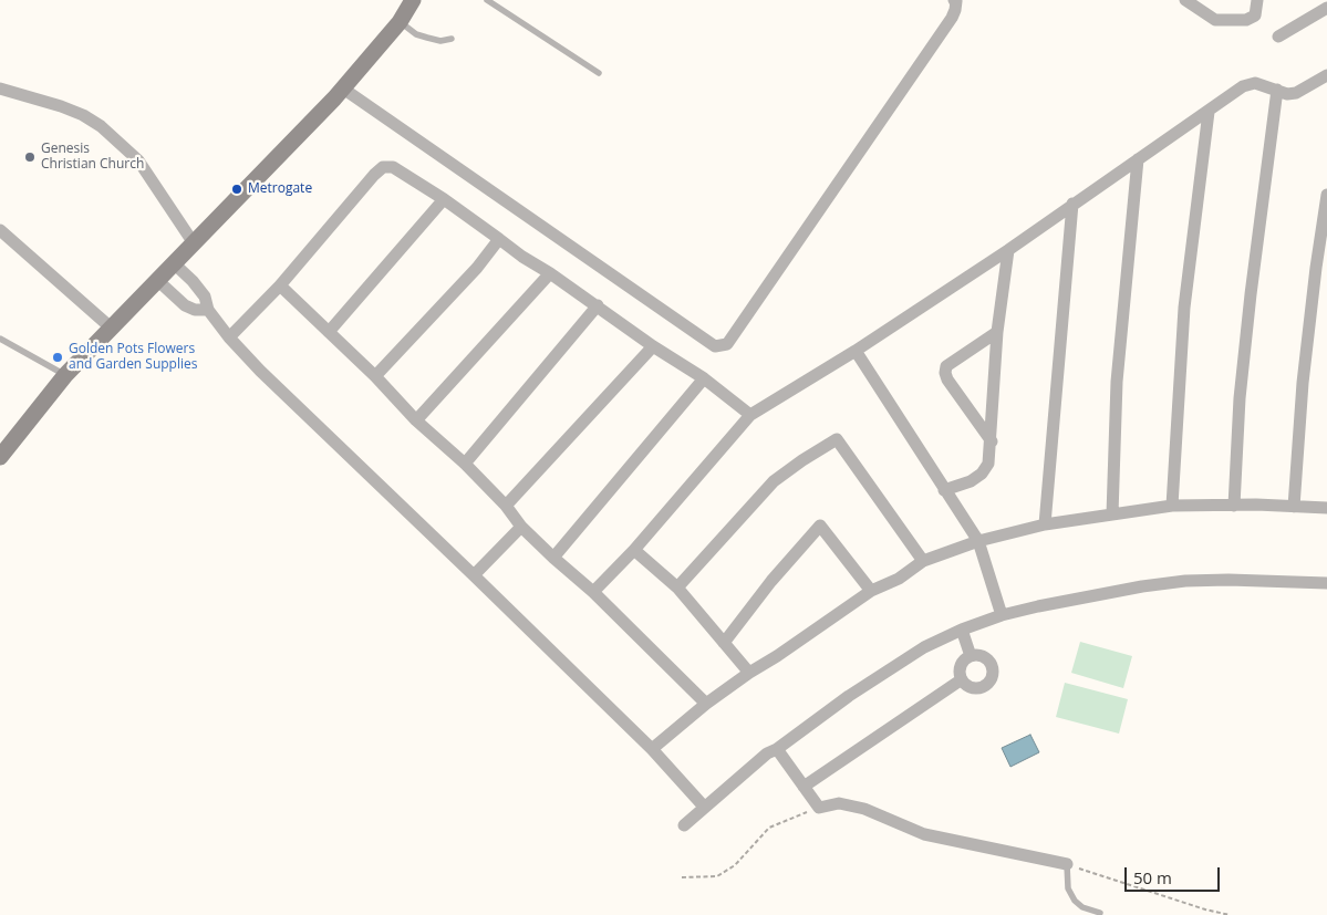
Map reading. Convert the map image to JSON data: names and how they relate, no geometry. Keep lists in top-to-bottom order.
{
  "places": ["Genesis Christian Church", "Metrogate", "Golden Pots Flowers and Garden Supplies"],
  "scale_bar": "50 m"
}
